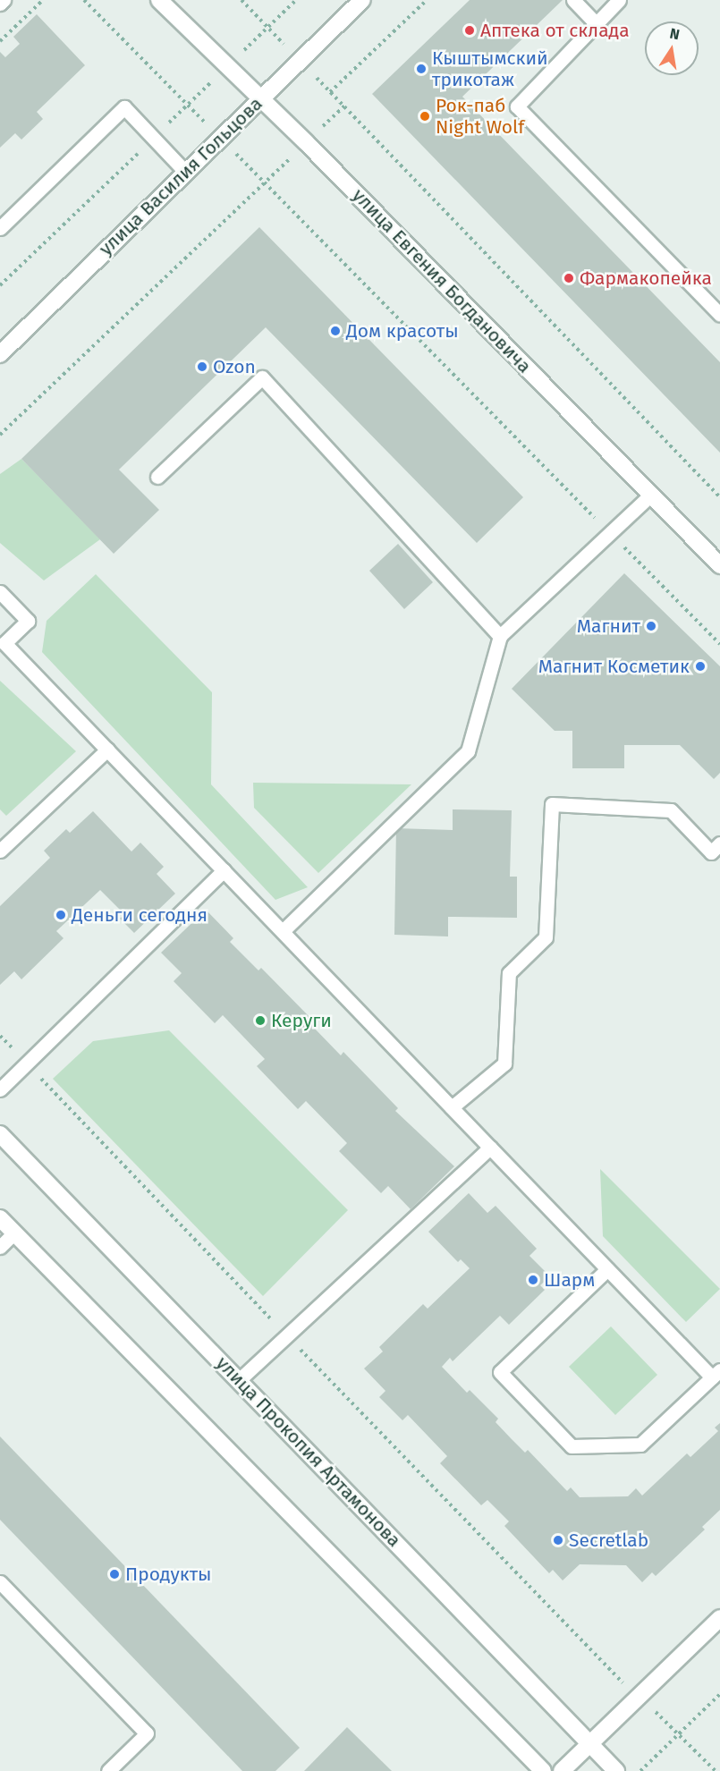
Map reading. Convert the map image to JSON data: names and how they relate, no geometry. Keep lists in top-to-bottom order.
{
  "streets": {
    "street": ["улица Василия Гольцова", "улица Евгения Богдановича", "улица Прокопия Артамонова"]
  },
  "crossings": [
    ["улица Василия Гольцова", "улица Евгения Богдановича"]
  ],
  "places": [
    "Аптека от склада",
    "Кыштымский трикотаж",
    "Рок-паб Night Wolf",
    "Фармакопейка",
    "Дом красоты",
    "Ozon",
    "Магнит",
    "Магнит Косметик",
    "Деньги сегодня",
    "Керуги",
    "Шарм",
    "Secretlab",
    "Продукты"
  ],
  "north": "top"
}
